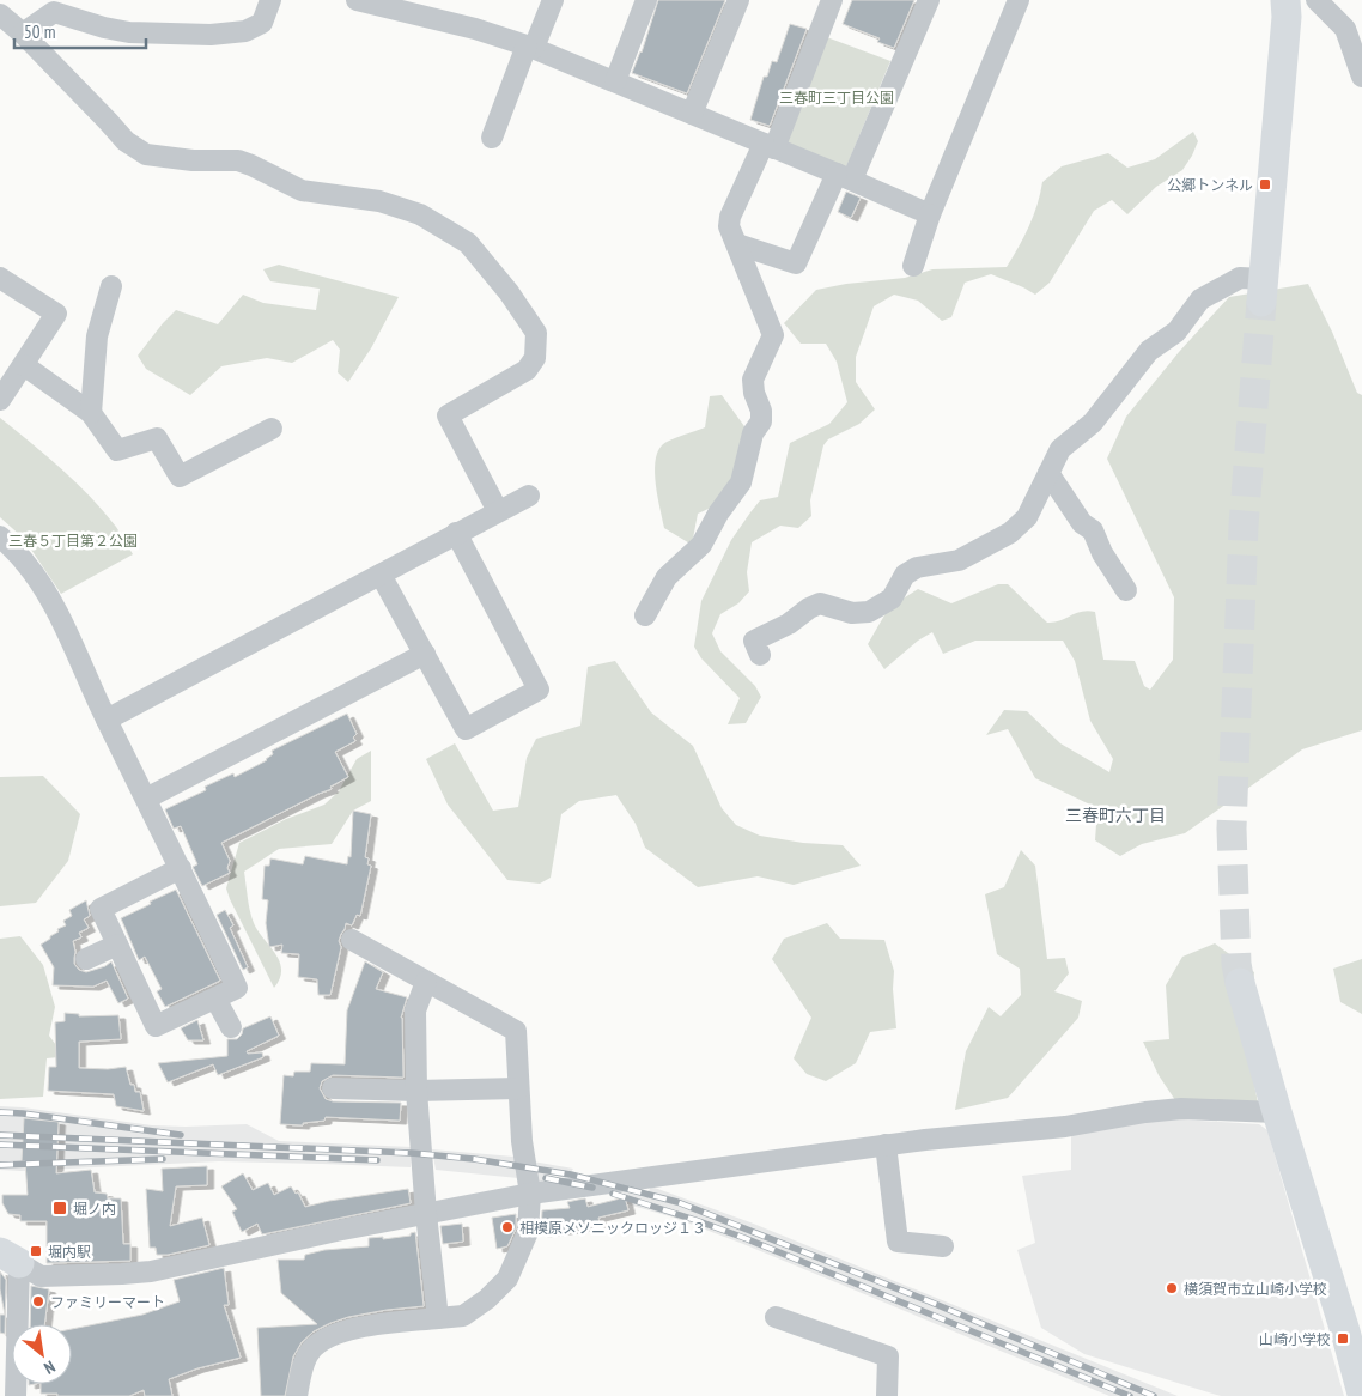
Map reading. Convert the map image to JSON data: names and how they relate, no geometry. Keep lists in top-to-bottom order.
{
  "districts": ["三春町六丁目"],
  "parks": ["三春町三丁目公園", "三春５丁目第２公園"],
  "places": {
    "transit": [
      "公郷トンネル",
      "堀ノ内",
      "堀内駅",
      "山崎小学校"
    ],
    "other": ["相模原メソニックロッジ１３", "横須賀市立山崎小学校", "ファミリーマート"]
  },
  "scale_bar": "50 m",
  "north": "bottom right"
}
